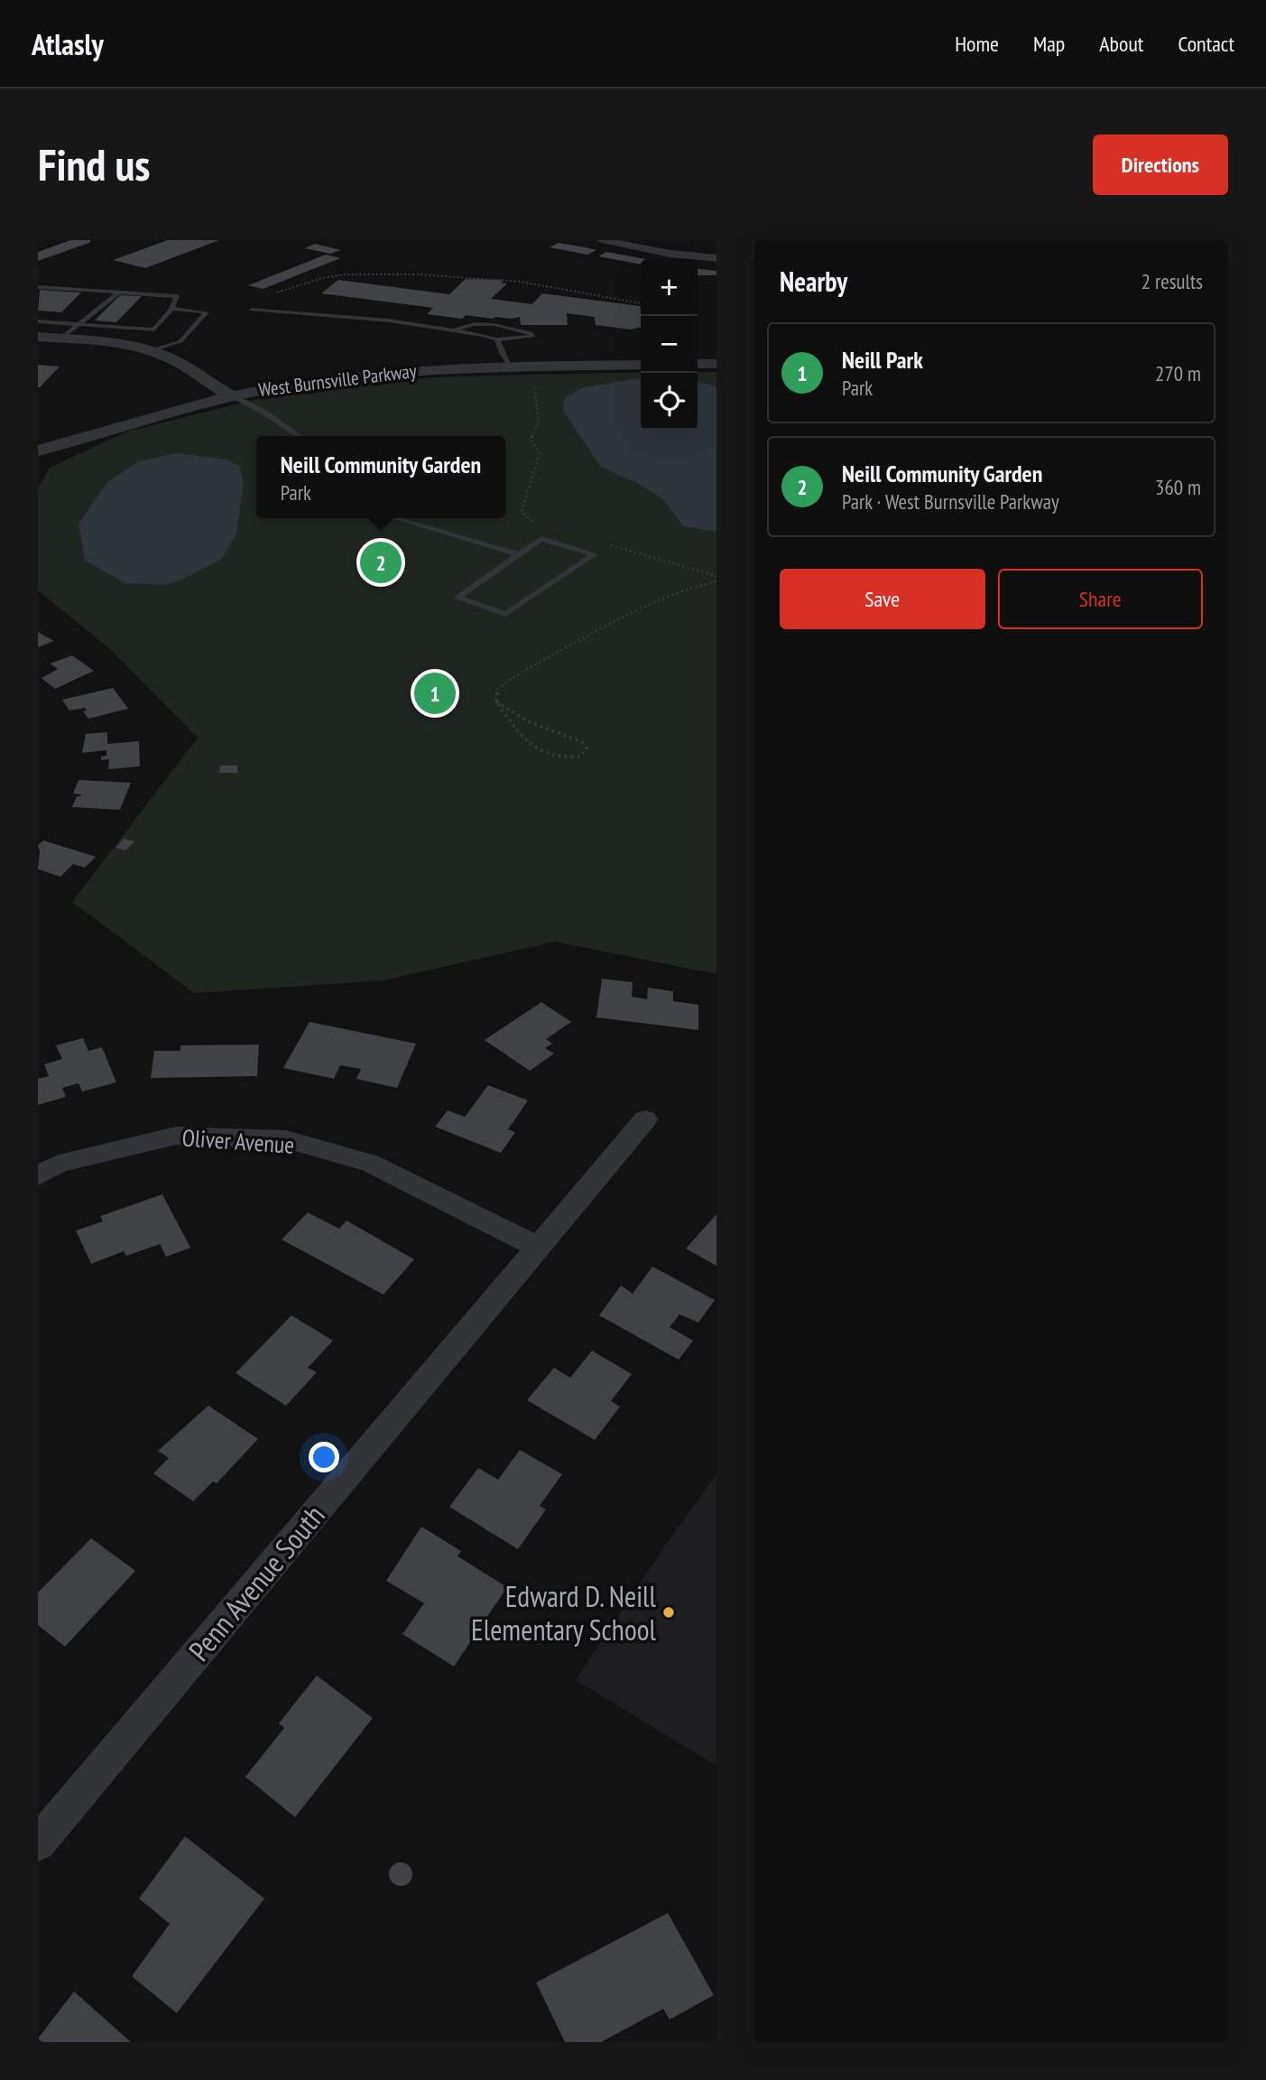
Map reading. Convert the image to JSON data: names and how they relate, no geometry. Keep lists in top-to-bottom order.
{
  "streets": {
    "street": ["West Burnsville Parkway", "Oliver Avenue", "Penn Avenue South"]
  },
  "crossings": [
    ["Oliver Avenue", "Penn Avenue South"]
  ],
  "places": ["Edward D. Neill Elementary School"],
  "page": {
    "header": "Atlasly",
    "nav": [
      "Home",
      "Map",
      "About",
      "Contact"
    ],
    "buttons": [
      "Directions",
      ["Save", "Share"]
    ],
    "title": "Find us",
    "heading": ["Nearby", "2 results"],
    "map_buttons": ["+", "−"],
    "list": [
      {
        "mark": "1",
        "name": "Neill Park",
        "note": "Park",
        "value": "270 m"
      },
      {
        "mark": "2",
        "name": "Neill Community Garden",
        "note": "Park · West Burnsville Parkway",
        "value": "360 m"
      }
    ],
    "popup": ["Neill Community Garden", "Park"],
    "pins": ["2", "1"]
  }
}
